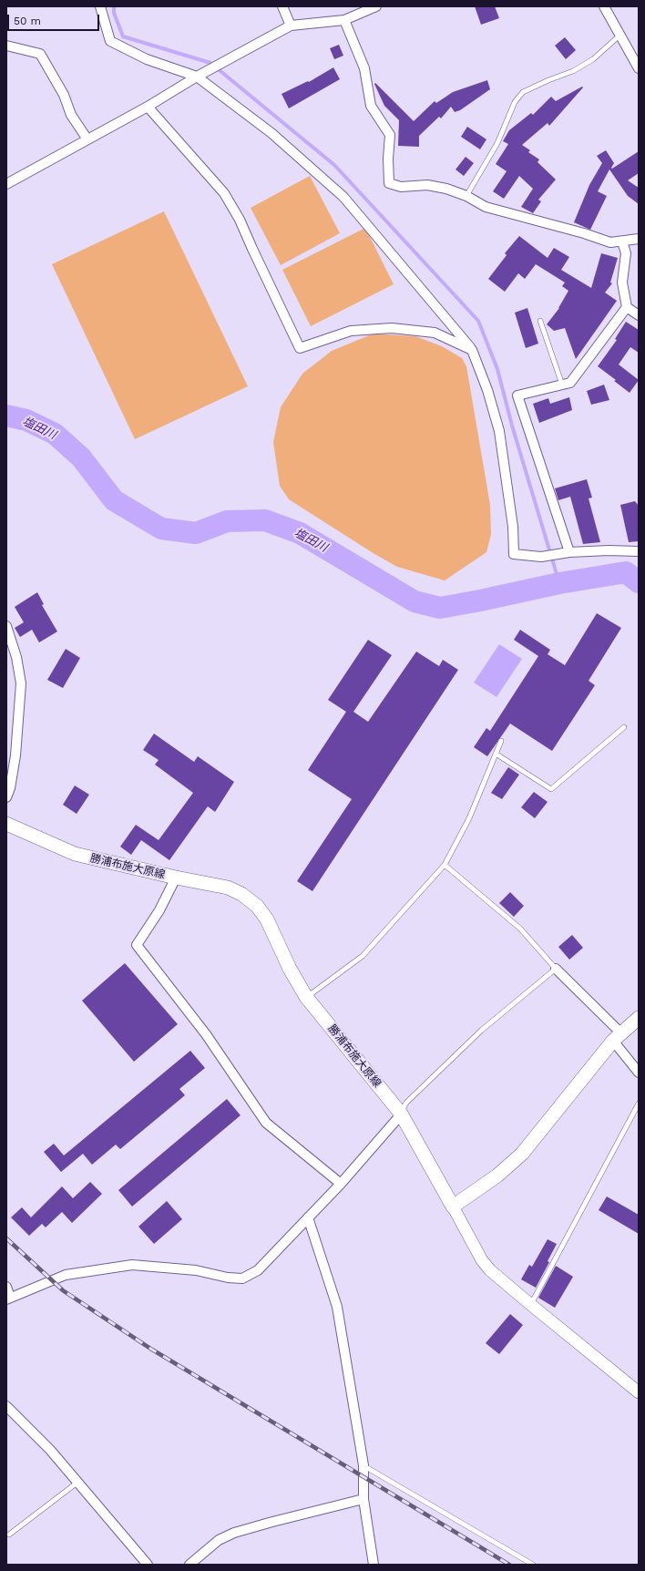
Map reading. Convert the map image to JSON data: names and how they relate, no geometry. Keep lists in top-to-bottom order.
{
  "streets": {
    "main road": ["勝浦布施大原線"]
  },
  "water": ["塩田川"],
  "scale_bar": "50 m"
}
